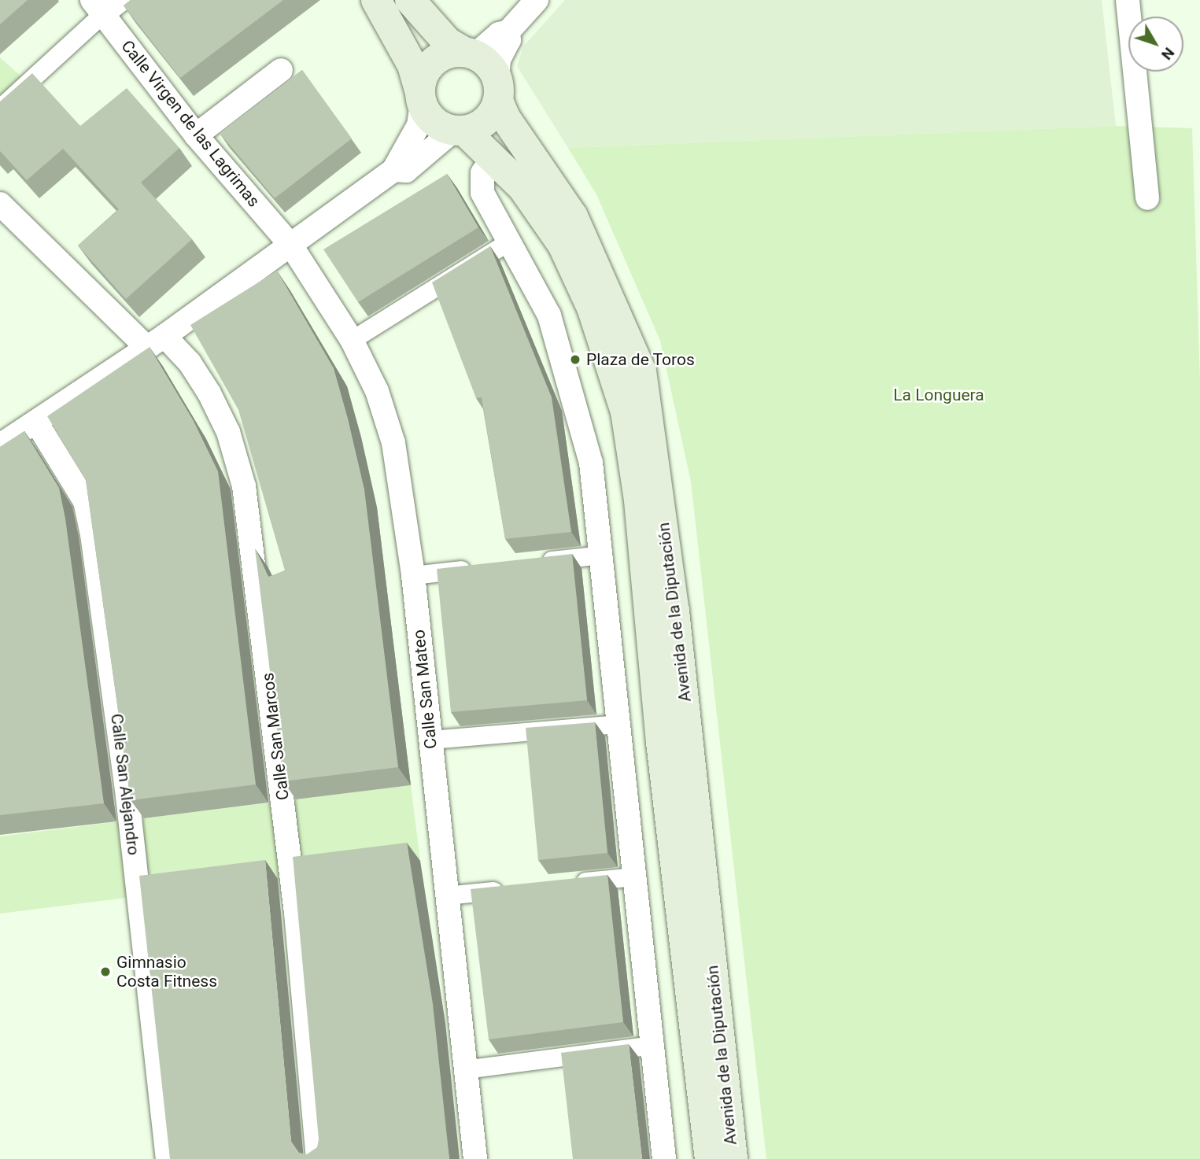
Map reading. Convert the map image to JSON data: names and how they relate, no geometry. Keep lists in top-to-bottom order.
{
  "streets": {
    "main road": ["Avenida de la Diputación"],
    "street": [
      "Calle Virgen de las Lagrimas",
      "Calle San Mateo",
      "Calle San Marcos",
      "Calle San Alejandro"
    ]
  },
  "crossings": [
    ["Calle Virgen de las Lagrimas", "Calle San Mateo"]
  ],
  "parks": ["La Longuera"],
  "places": ["Plaza de Toros", "Gimnasio Costa Fitness"],
  "north": "bottom right"
}
